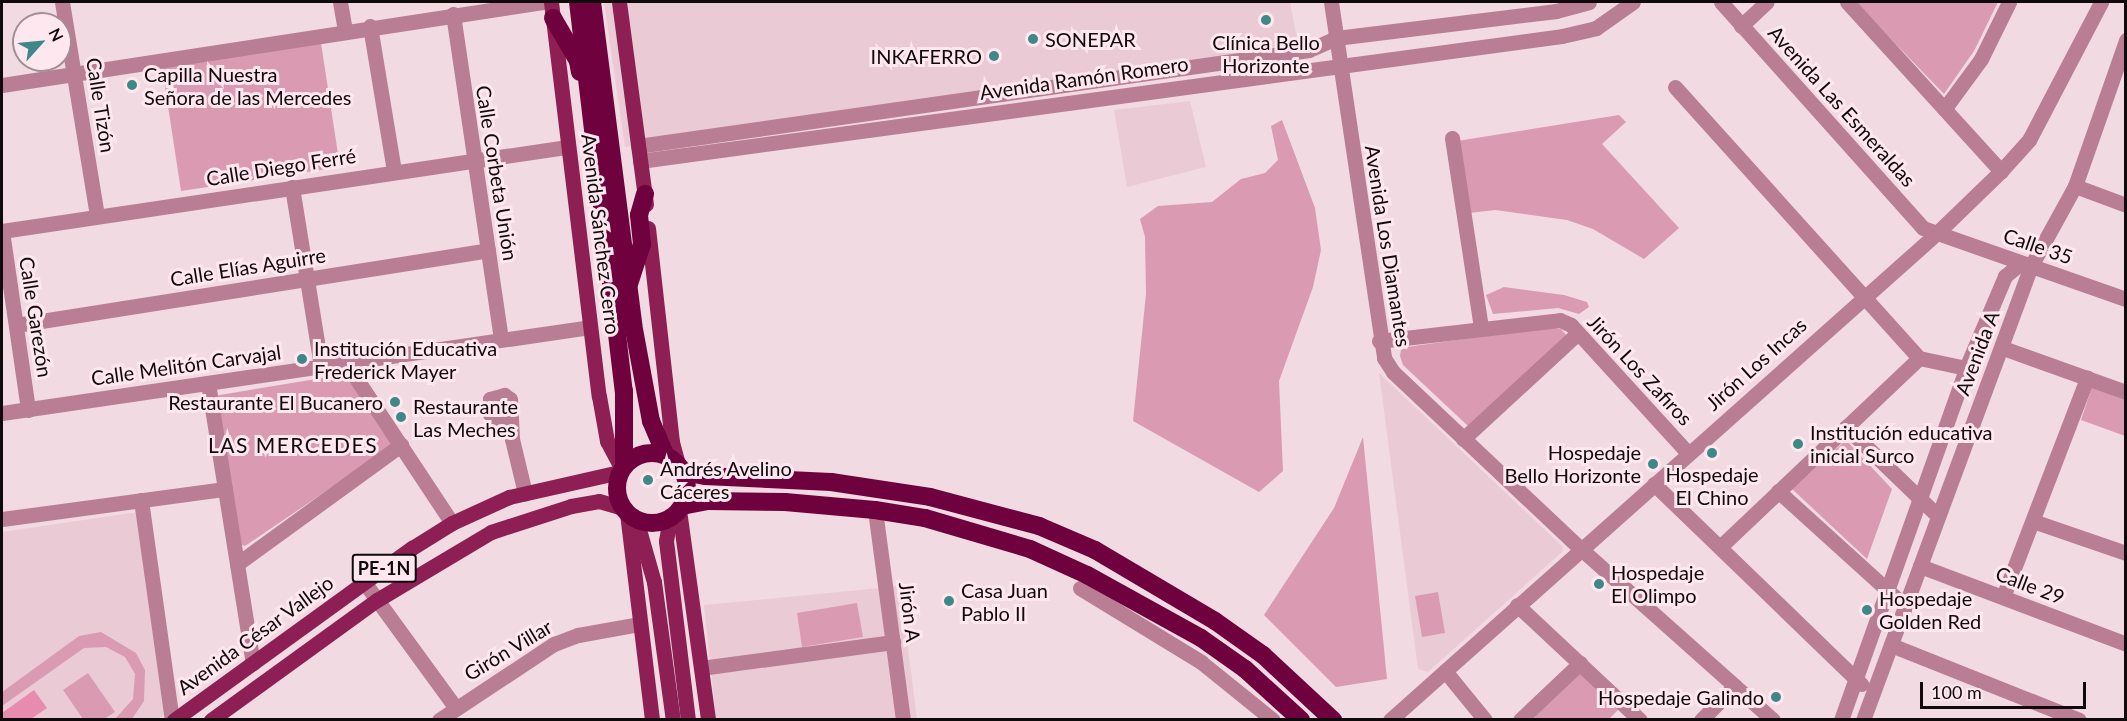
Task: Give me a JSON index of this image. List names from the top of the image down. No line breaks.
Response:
{"streets":{"highway":["Avenida Sánchez Cerro","PE-1N"],"main road":["Avenida César Vallejo"],"street":["Avenida Ramón Romero","Calle Tizón","Avenida Las Esmeraldas","Calle Diego Ferré","Calle Corbeta Unión","Avenida Los Diamantes","Calle 35","Calle Elías Aguirre","Calle Garezón","Avenida A","Jirón Los Incas","Calle Melitón Carvajal","Jirón Los Zafiros","Calle 29","Jirón A","Girón Villar"]},"crossings":[["Avenida Ramón Romero","Avenida Los Diamantes"],["Calle Tizón","Calle Diego Ferré"],["Avenida Las Esmeraldas","Calle 35"],["Avenida Las Esmeraldas","Jirón Los Incas"],["Calle Diego Ferré","Calle Corbeta Unión"],["Calle Diego Ferré","Avenida Sánchez Cerro"],["Calle Diego Ferré","Calle Garezón"],["Calle Corbeta Unión","Calle Elías Aguirre"],["Calle Corbeta Unión","Calle Melitón Carvajal"],["Avenida Sánchez Cerro","Calle Melitón Carvajal"],["Avenida Sánchez Cerro","PE-1N"],["Avenida Sánchez Cerro","Avenida César Vallejo"],["Avenida Los Diamantes","Jirón Los Incas"],["Avenida Los Diamantes","Jirón Los Zafiros"],["Calle 35","Avenida A"],["Calle 35","Jirón Los Incas"],["Calle Elías Aguirre","Calle Garezón"],["Calle Garezón","Calle Melitón Carvajal"],["Avenida A","Calle 29"],["Jirón Los Incas","Jirón Los Zafiros"],["PE-1N","Avenida César Vallejo"]],"districts":["LAS MERCEDES"],"places":["Clínica Bello Horizonte","SONEPAR","INKAFERRO","Capilla Nuestra Señora de las Mercedes","Institución Educativa Frederick Mayer","Restaurante El Bucanero","Restaurante Las Meches","Institución educativa inicial Surco","Hospedaje El Chino","Hospedaje Bello Horizonte","Andrés Avelino Cáceres","Hospedaje El Olimpo","Casa Juan Pablo II","Hospedaje Golden Red","Hospedaje Galindo"],"scale_bar":"100 m","north":"top right"}
